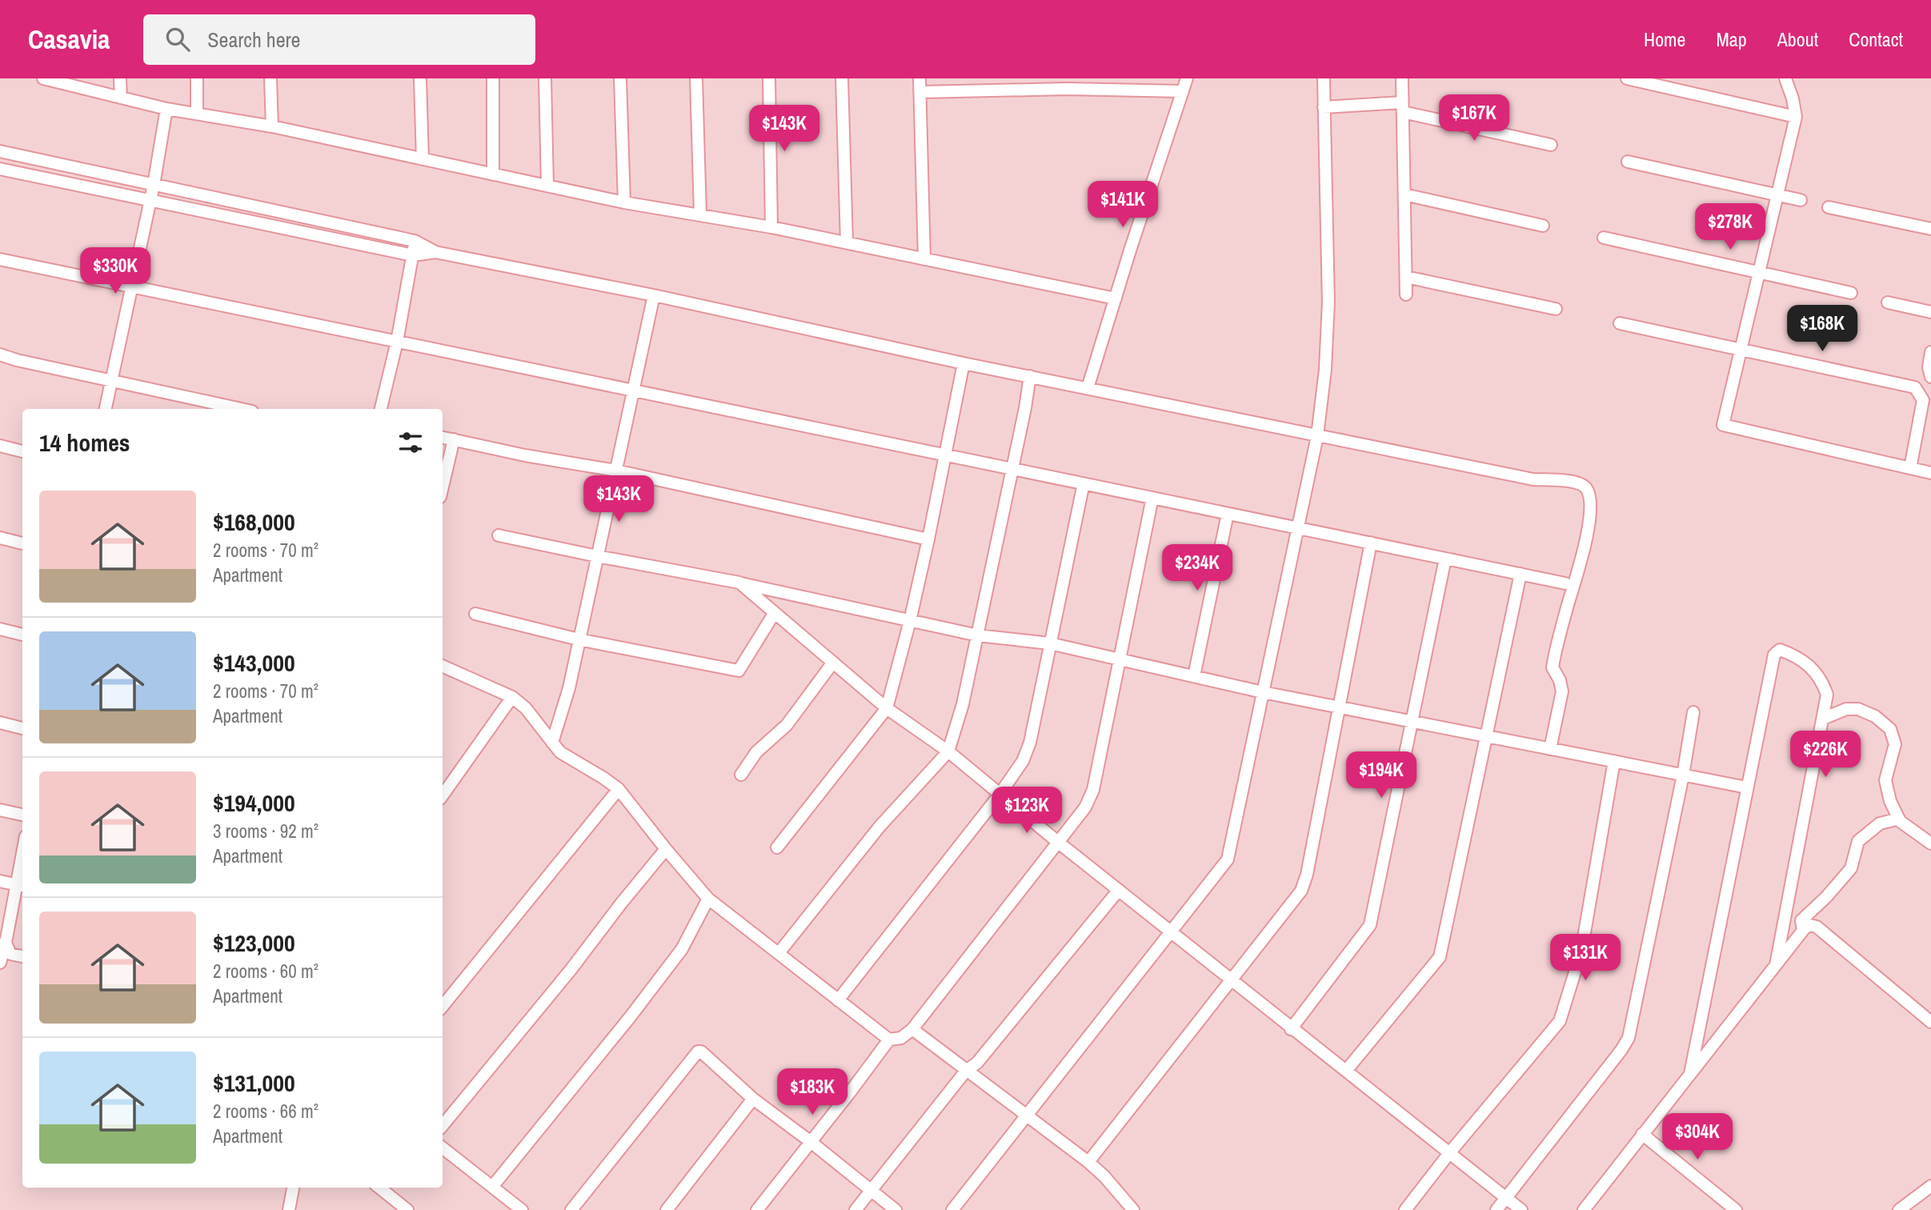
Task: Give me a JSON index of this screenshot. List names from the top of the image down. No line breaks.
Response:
{"page":{"header":"Casavia","search":"Search here","nav":["Home","Map","About","Contact"],"price":["$167K","$143K","$141K","$278K","$330K","$168K","$143K","$234K","$226K","$194K","$123K","$131K","$183K","$304K"],"heading":"14 homes","list":[{"name":"$168,000","note":"2 rooms · 70 m² · Apartment"},{"name":"$143,000","note":"2 rooms · 70 m² · Apartment"},{"name":"$194,000","note":"3 rooms · 92 m² · Apartment"},{"name":"$123,000","note":"2 rooms · 60 m² · Apartment"},{"name":"$131,000","note":"2 rooms · 66 m² · Apartment"}]}}
